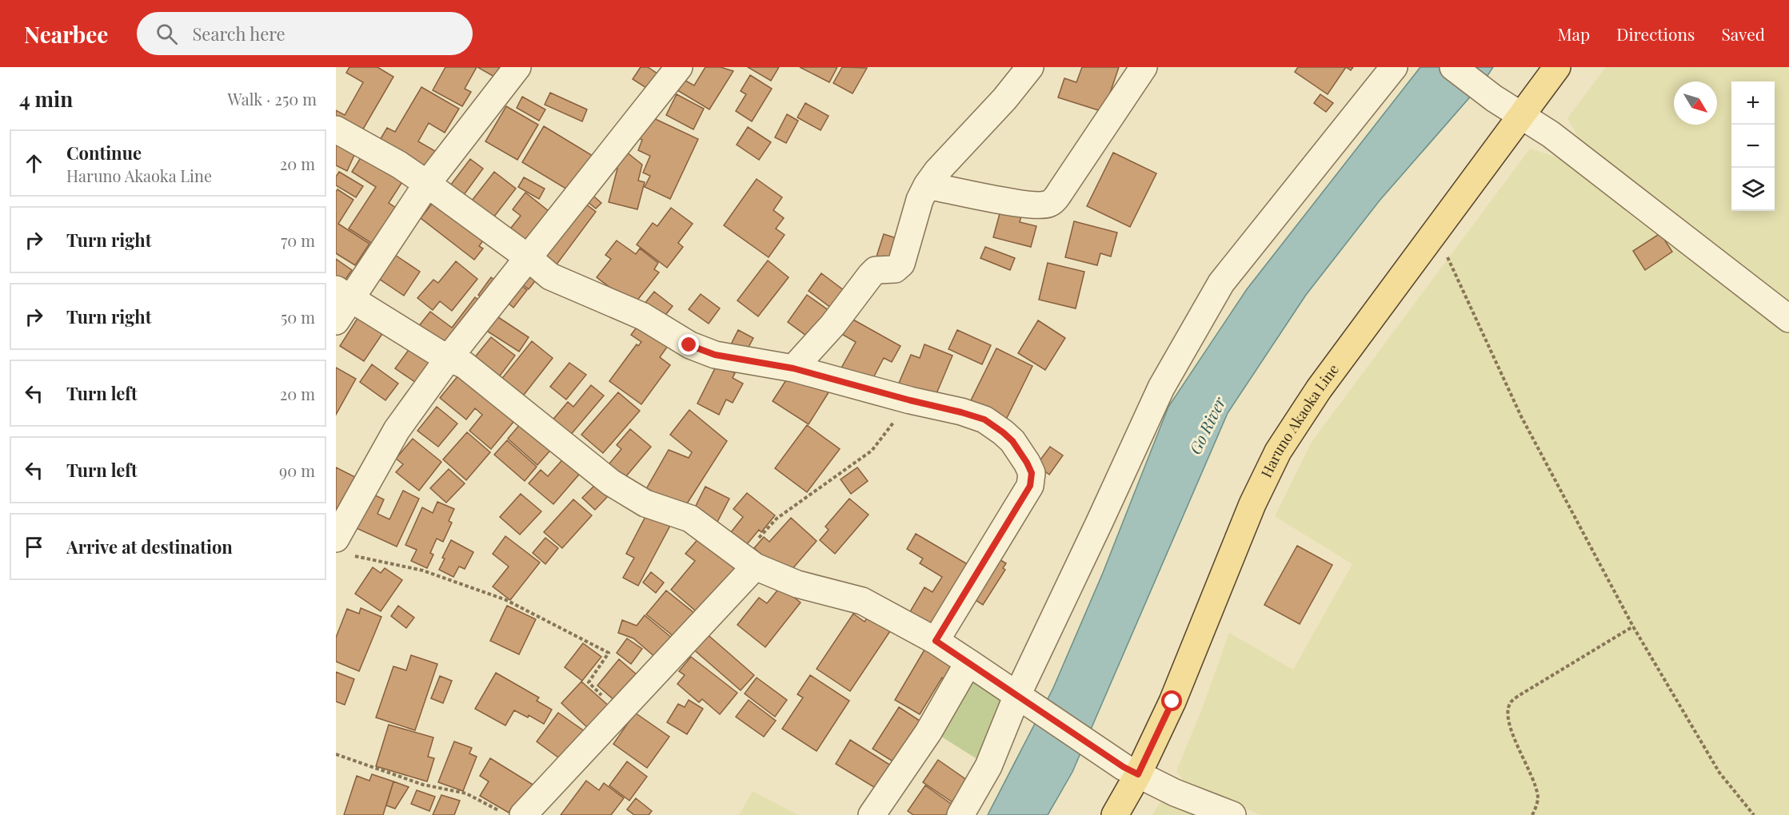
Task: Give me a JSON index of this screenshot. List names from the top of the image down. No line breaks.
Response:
{"streets":{"main road":["Haruno Akaoka Line"]},"water":["Go River"],"north":"bottom right","page":{"header":"Nearbee","search":"Search here","nav":["Map","Directions","Saved"],"heading":["4 min","Walk · 250 m"],"map_buttons":["+","−"],"list":[["Continue","Haruno Akaoka Line","20 m"],["Turn right","70 m"],["Turn right","50 m"],["Turn left","20 m"],["Turn left","90 m"],"Arrive at destination"]}}
